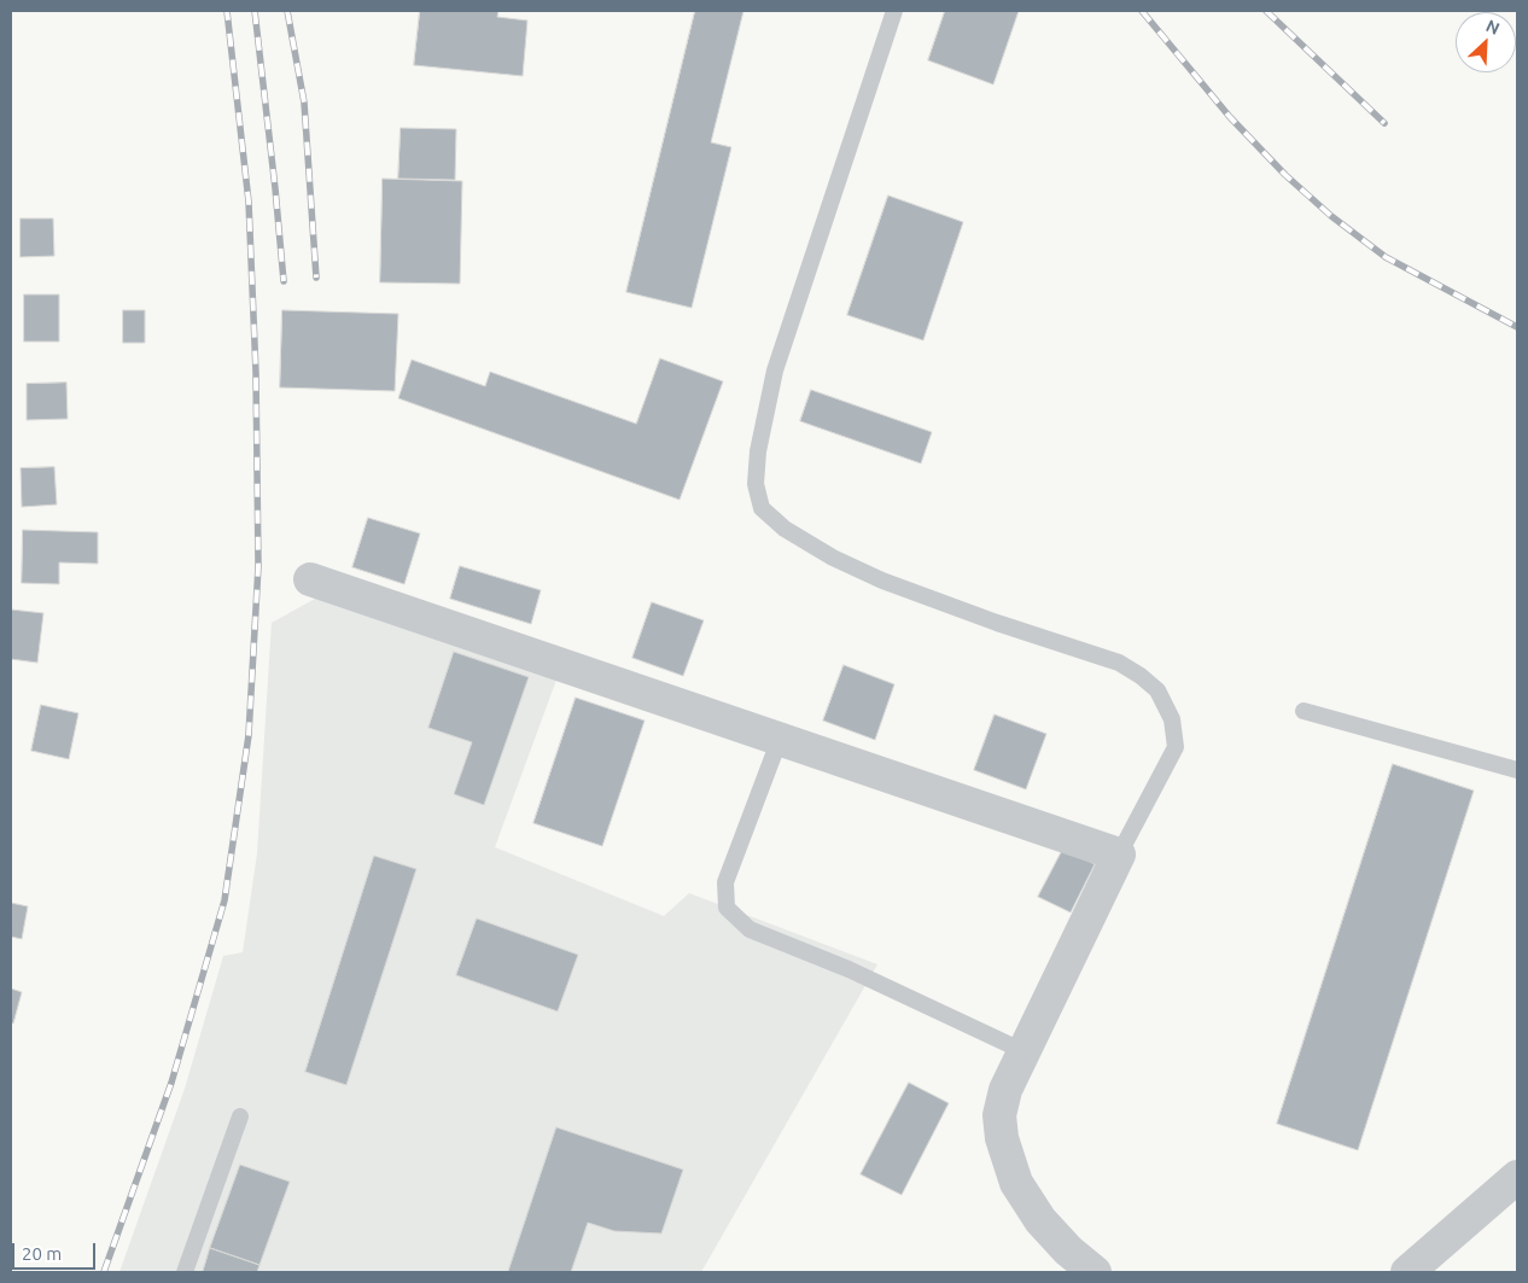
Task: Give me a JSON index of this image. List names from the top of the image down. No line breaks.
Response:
{"scale_bar":"20 m","north":"top right"}
